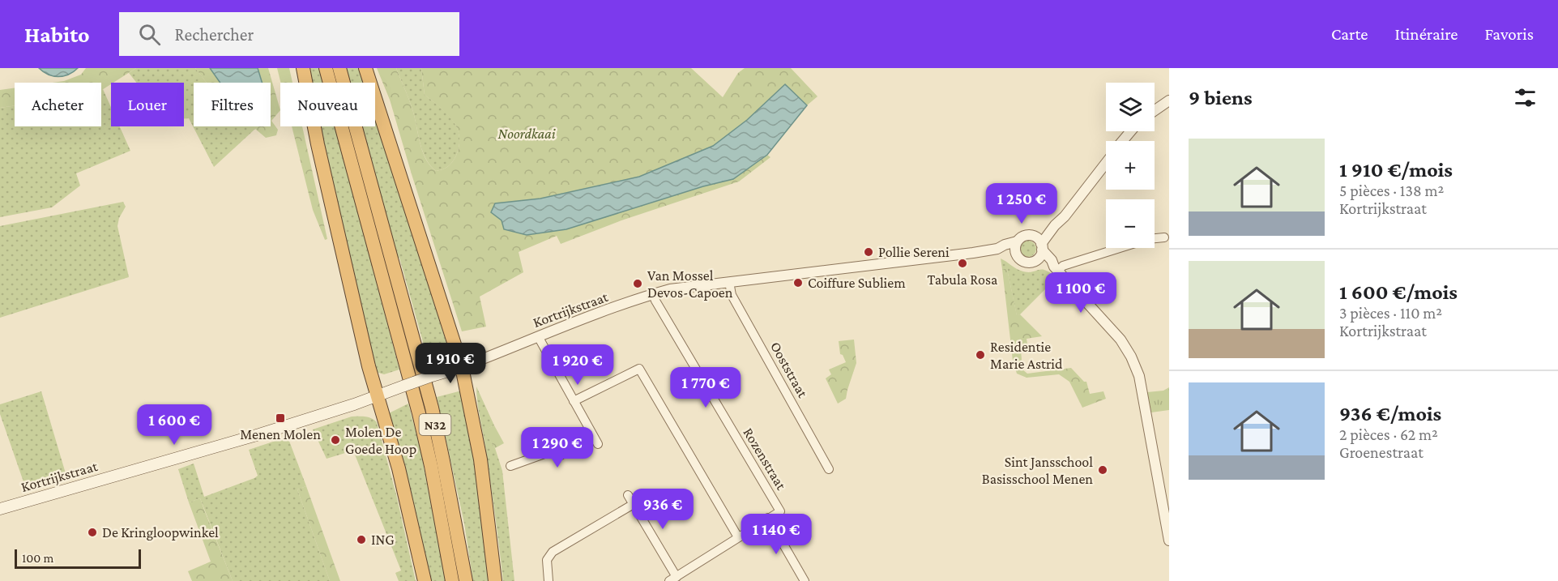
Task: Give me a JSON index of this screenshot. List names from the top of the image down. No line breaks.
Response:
{"streets":{"highway":["N32"],"main road":["Kortrijkstraat"],"street":["Ooststraat","Rozenstraat"]},"crossings":[["Kortrijkstraat","Ooststraat"],["Kortrijkstraat","Rozenstraat"]],"parks":["Noordkaai"],"places":{"other":["Pollie Sereni","Tabula Rosa","Coiffure Subliem","Van Mossel Devos-Capoen","Residentie Marie Astrid","Molen De Goede Hoop","Sint Jansschool Basisschool Menen","De Kringloopwinkel","ING"],"transit":["Menen Molen"]},"scale_bar":"100 m","page":{"header":"Habito","search":"Rechercher","nav":["Carte","Itinéraire","Favoris"],"heading":"9 biens","map_buttons":["+","−"],"chip":["Acheter","Louer","Filtres","Nouveau"],"list":[{"name":"1 910 €/mois","note":"5 pièces · 138 m² · Kortrijkstraat"},{"name":"1 600 €/mois","note":"3 pièces · 110 m² · Kortrijkstraat"},{"name":"936 €/mois","note":"2 pièces · 62 m² · Groenestraat"}],"price":["1 250 €","1 100 €","1 910 €","1 920 €","1 770 €","1 600 €","1 290 €","936 €","1 140 €"],"scale":"100 m"}}
